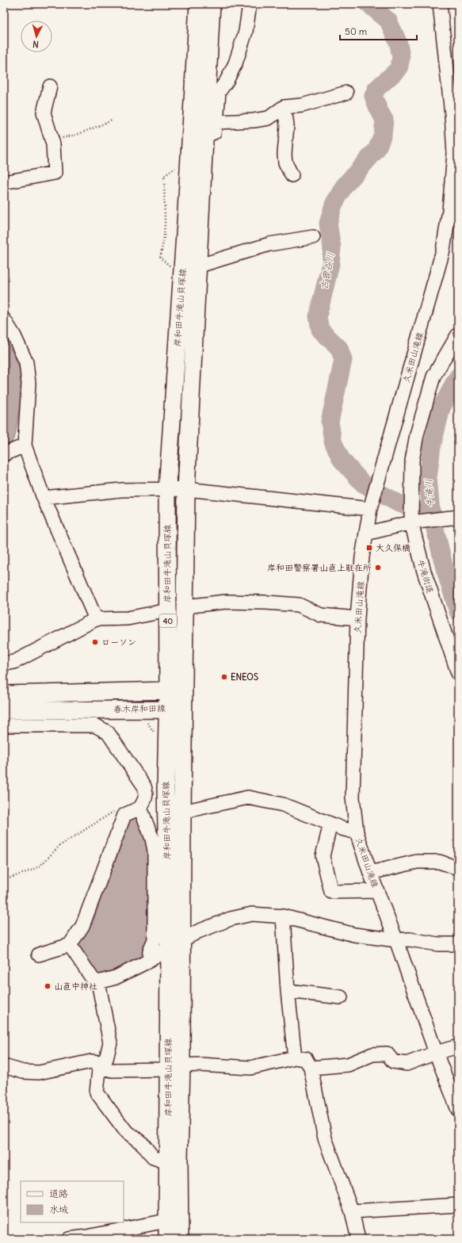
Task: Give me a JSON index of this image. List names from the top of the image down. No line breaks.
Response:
{"streets":{"main road":["岸和田牛滝山貝塚線","40","春木岸和田線"],"street":["久米田山滝線","牛滝街道"]},"crossings":[["岸和田牛滝山貝塚線","春木岸和田線"]],"water":["古曽谷川","牛滝川"],"places":{"transit":["大久保橋"],"other":["岸和田警察署山直上駐在所","ローソン","ENEOS","山直中神社"]},"legend":["道路","水域"],"scale_bar":"50 m","north":"bottom"}
